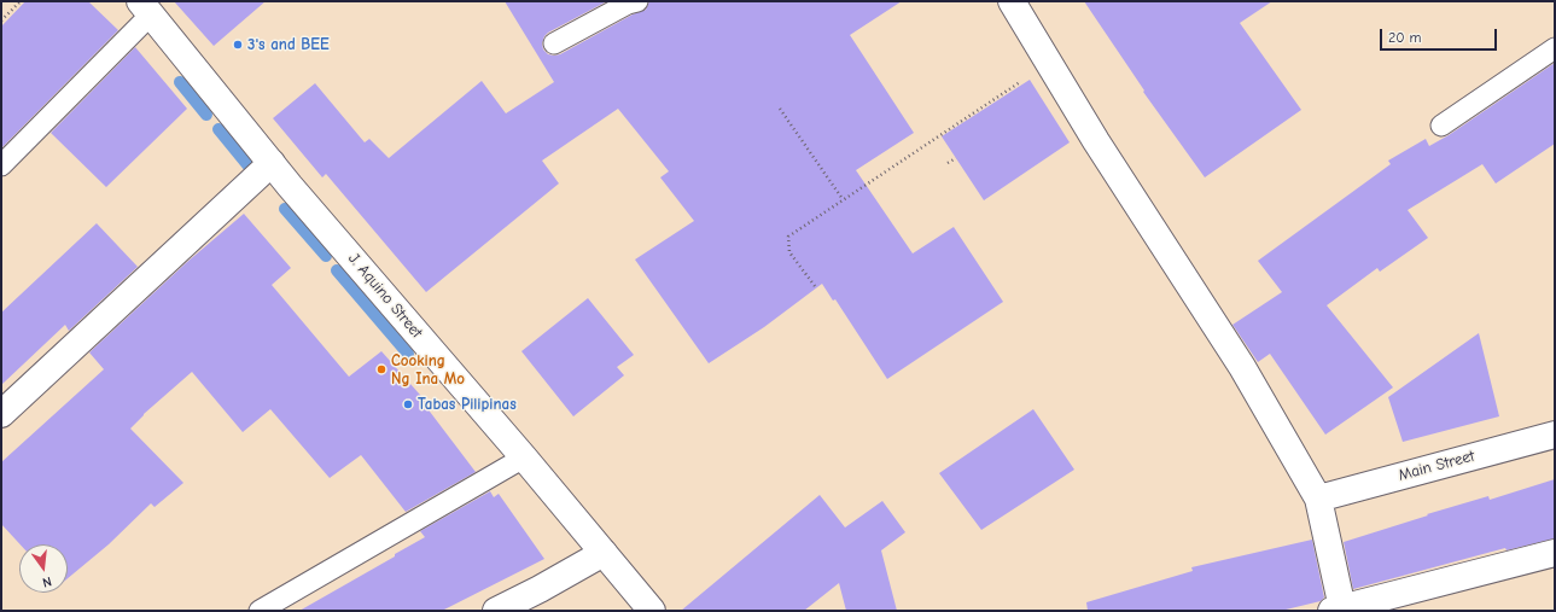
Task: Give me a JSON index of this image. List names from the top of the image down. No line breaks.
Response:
{"streets":{"street":["J. Aquino Street","Main Street"]},"places":["3's and BEE","Cooking Ng Ina Mo","Tabas Pilipinas"],"scale_bar":"20 m","north":"bottom"}
